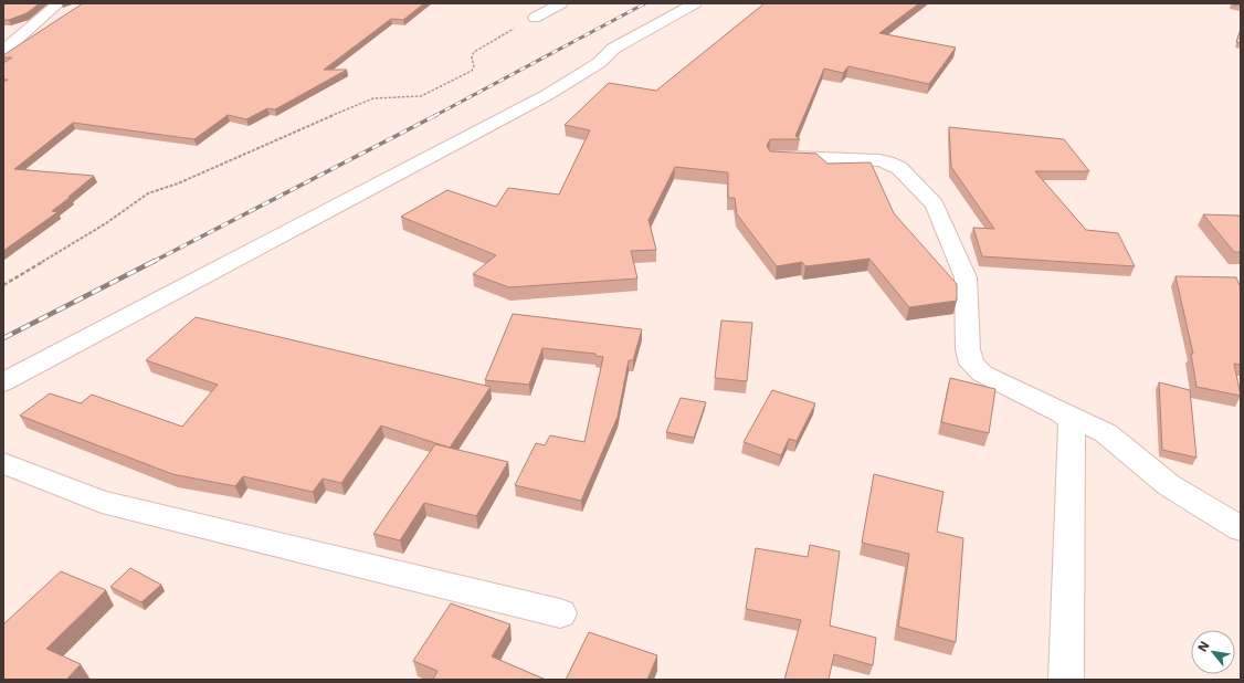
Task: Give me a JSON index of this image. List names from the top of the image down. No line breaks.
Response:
{"north":"top left"}
